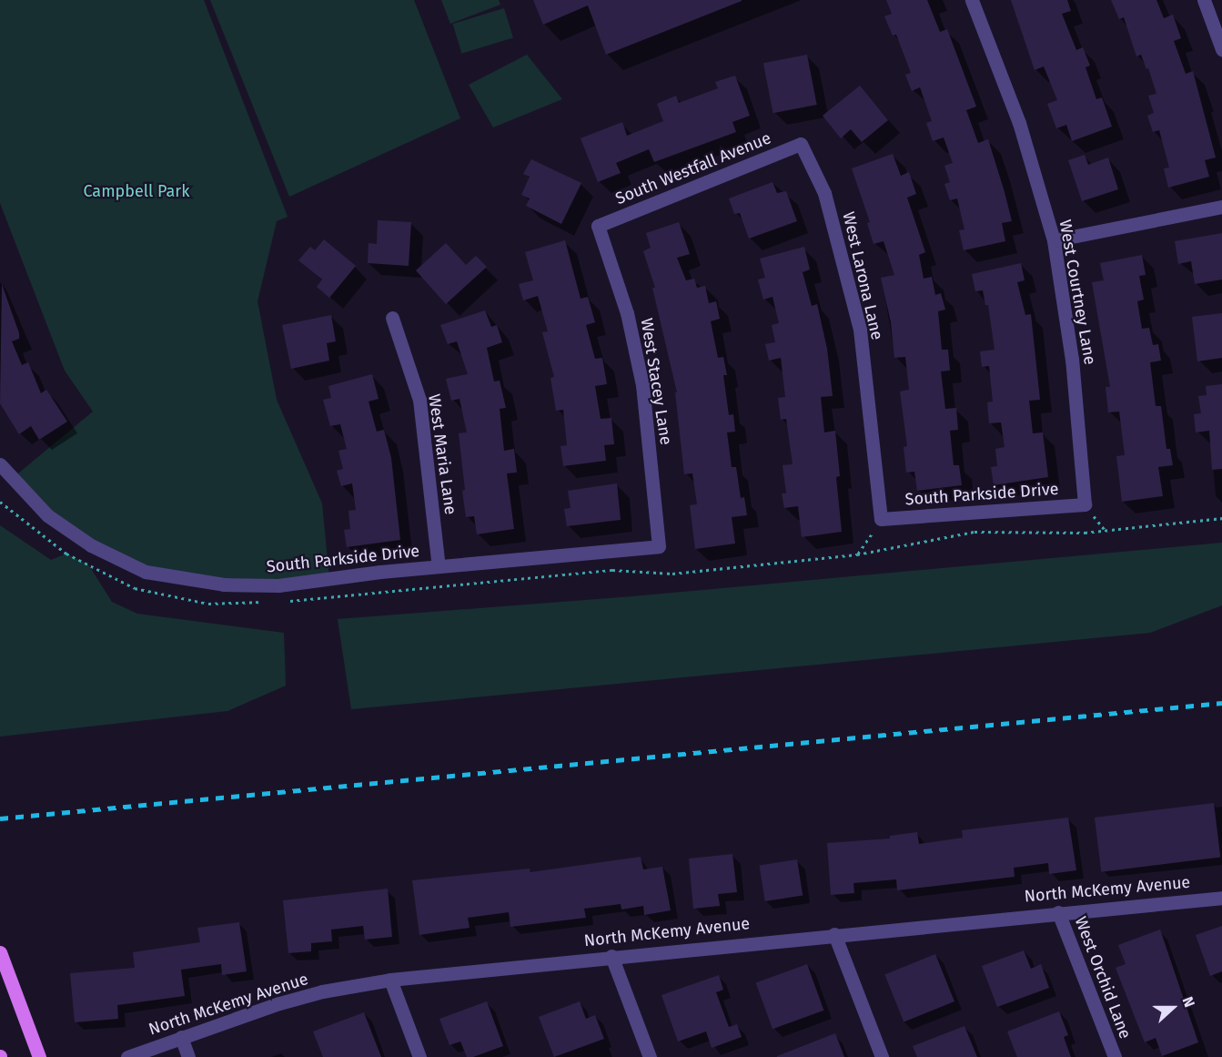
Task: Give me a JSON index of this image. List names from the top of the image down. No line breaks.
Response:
{"streets":{"street":["South Westfall Avenue","West Larona Lane","West Courtney Lane","West Stacey Lane","West Maria Lane","South Parkside Drive","North McKemy Avenue","West Orchid Lane"]},"crossings":[["South Westfall Avenue","West Larona Lane"],["South Westfall Avenue","West Stacey Lane"],["West Larona Lane","South Parkside Drive"],["West Courtney Lane","South Parkside Drive"],["West Stacey Lane","South Parkside Drive"],["West Maria Lane","South Parkside Drive"],["North McKemy Avenue","West Orchid Lane"]],"parks":["Campbell Park"],"north":"right"}
